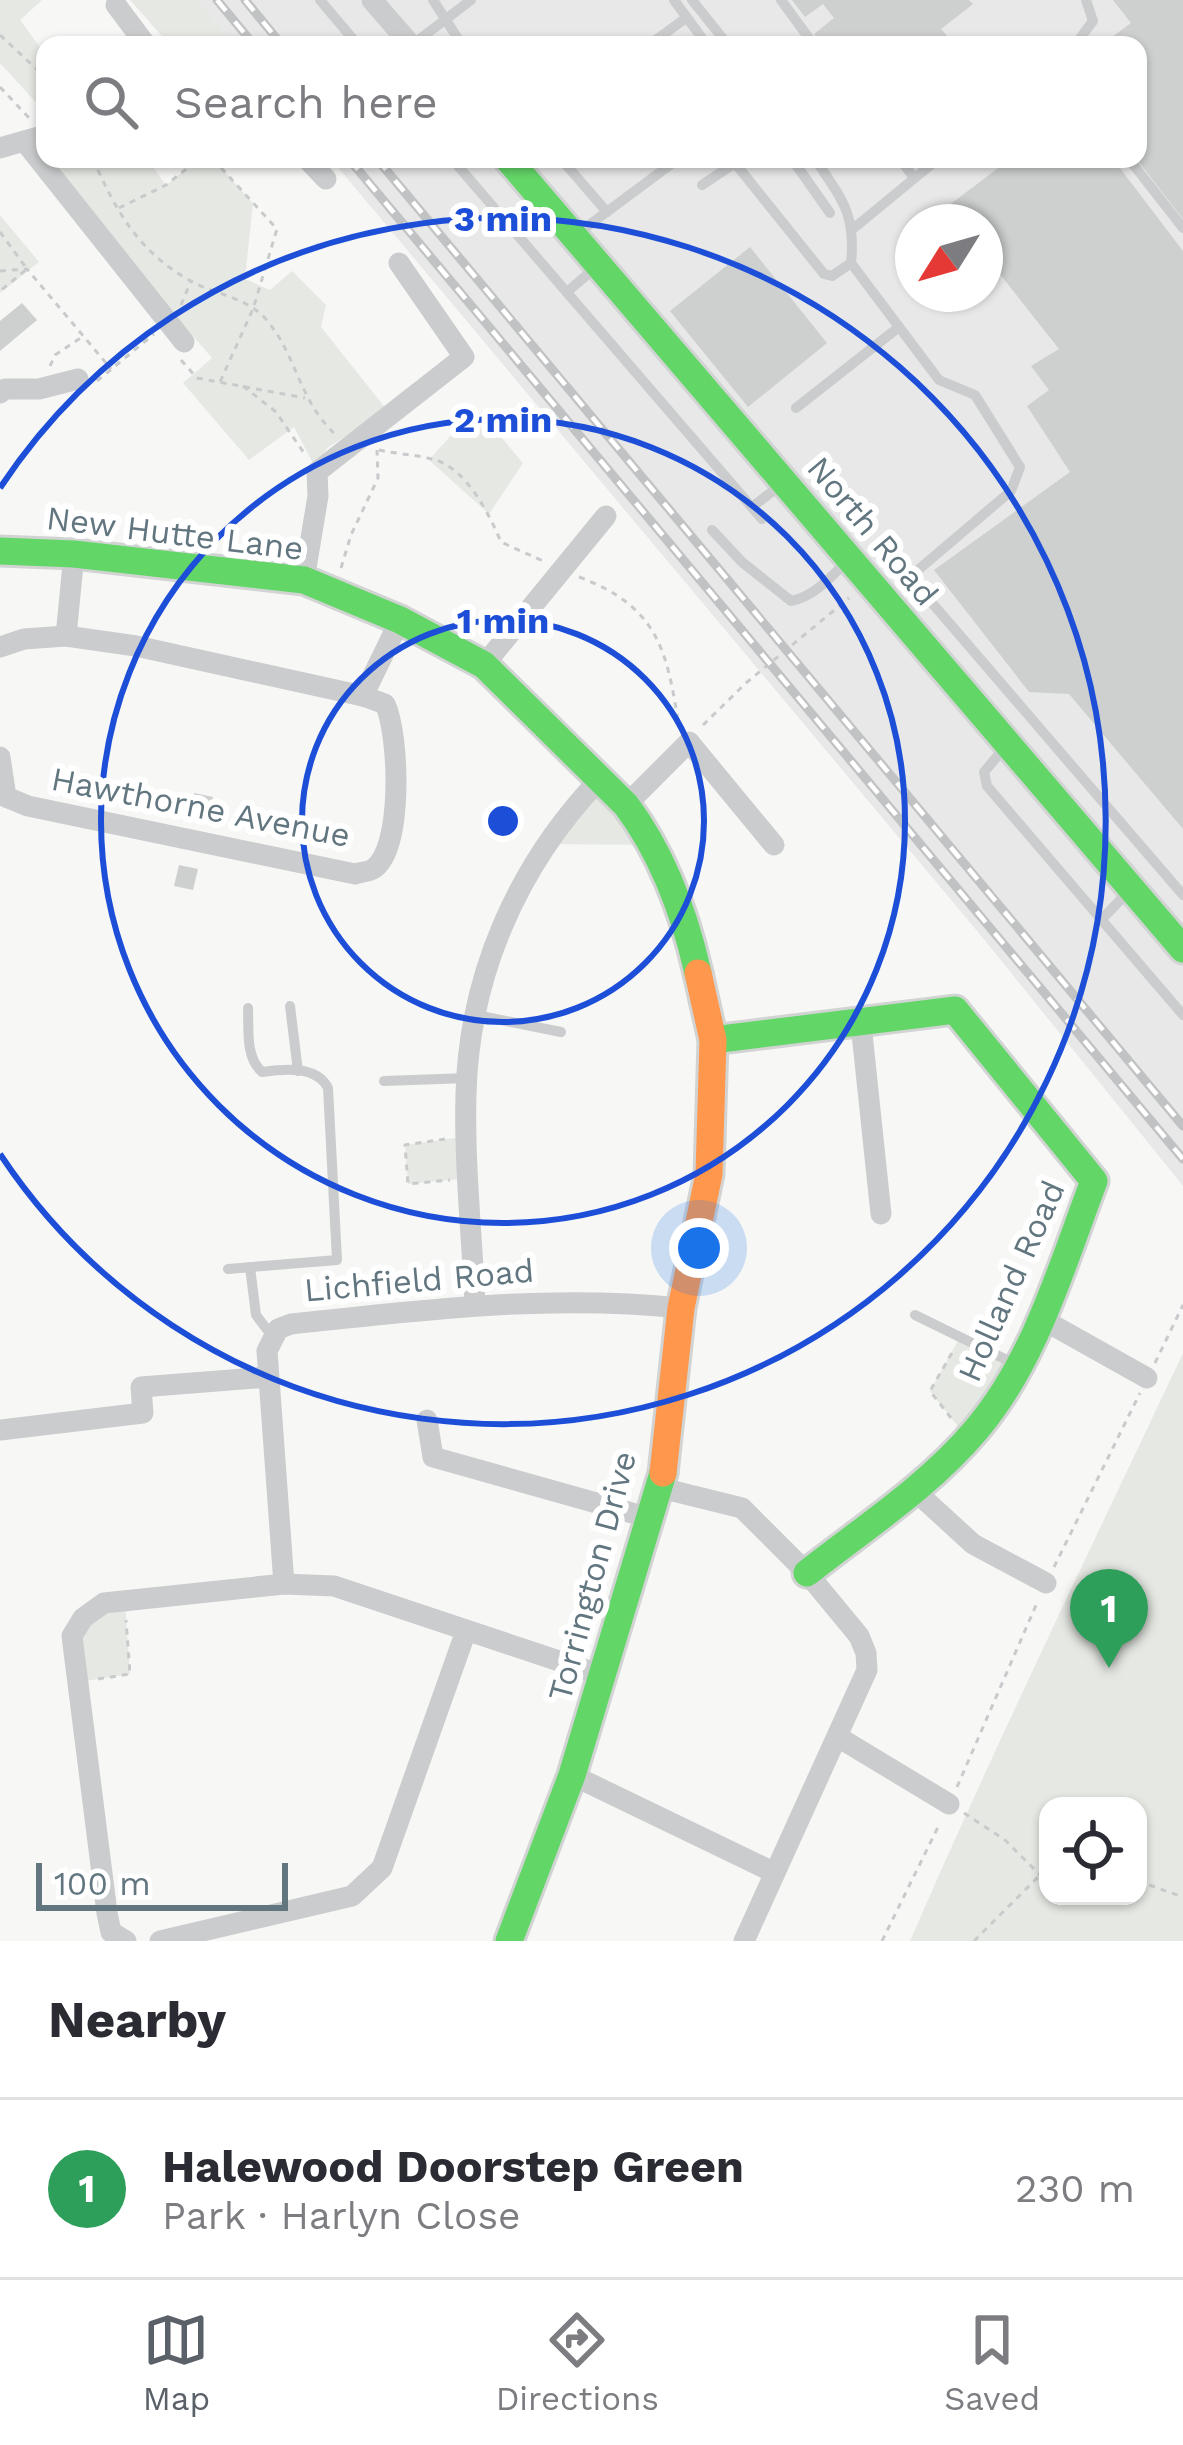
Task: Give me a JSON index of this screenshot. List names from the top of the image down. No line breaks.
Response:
{"streets":{"street":["North Road","New Hutte Lane","Hawthorne Avenue","Lichfield Road","Holland Road","Torrington Drive"]},"crossings":[["New Hutte Lane","Torrington Drive"],["Lichfield Road","Torrington Drive"],["Holland Road","Torrington Drive"]],"scale_bar":"100 m","north":"bottom left","page":{"search":"Search here","pins":"1","scale":"100 m","heading":"Nearby","list":[{"mark":"1","name":"Halewood Doorstep Green","note":"Park · Harlyn Close","value":"230 m"}],"nav":["Map","Directions","Saved"]},"rings":["3 min","2 min","1 min"]}
